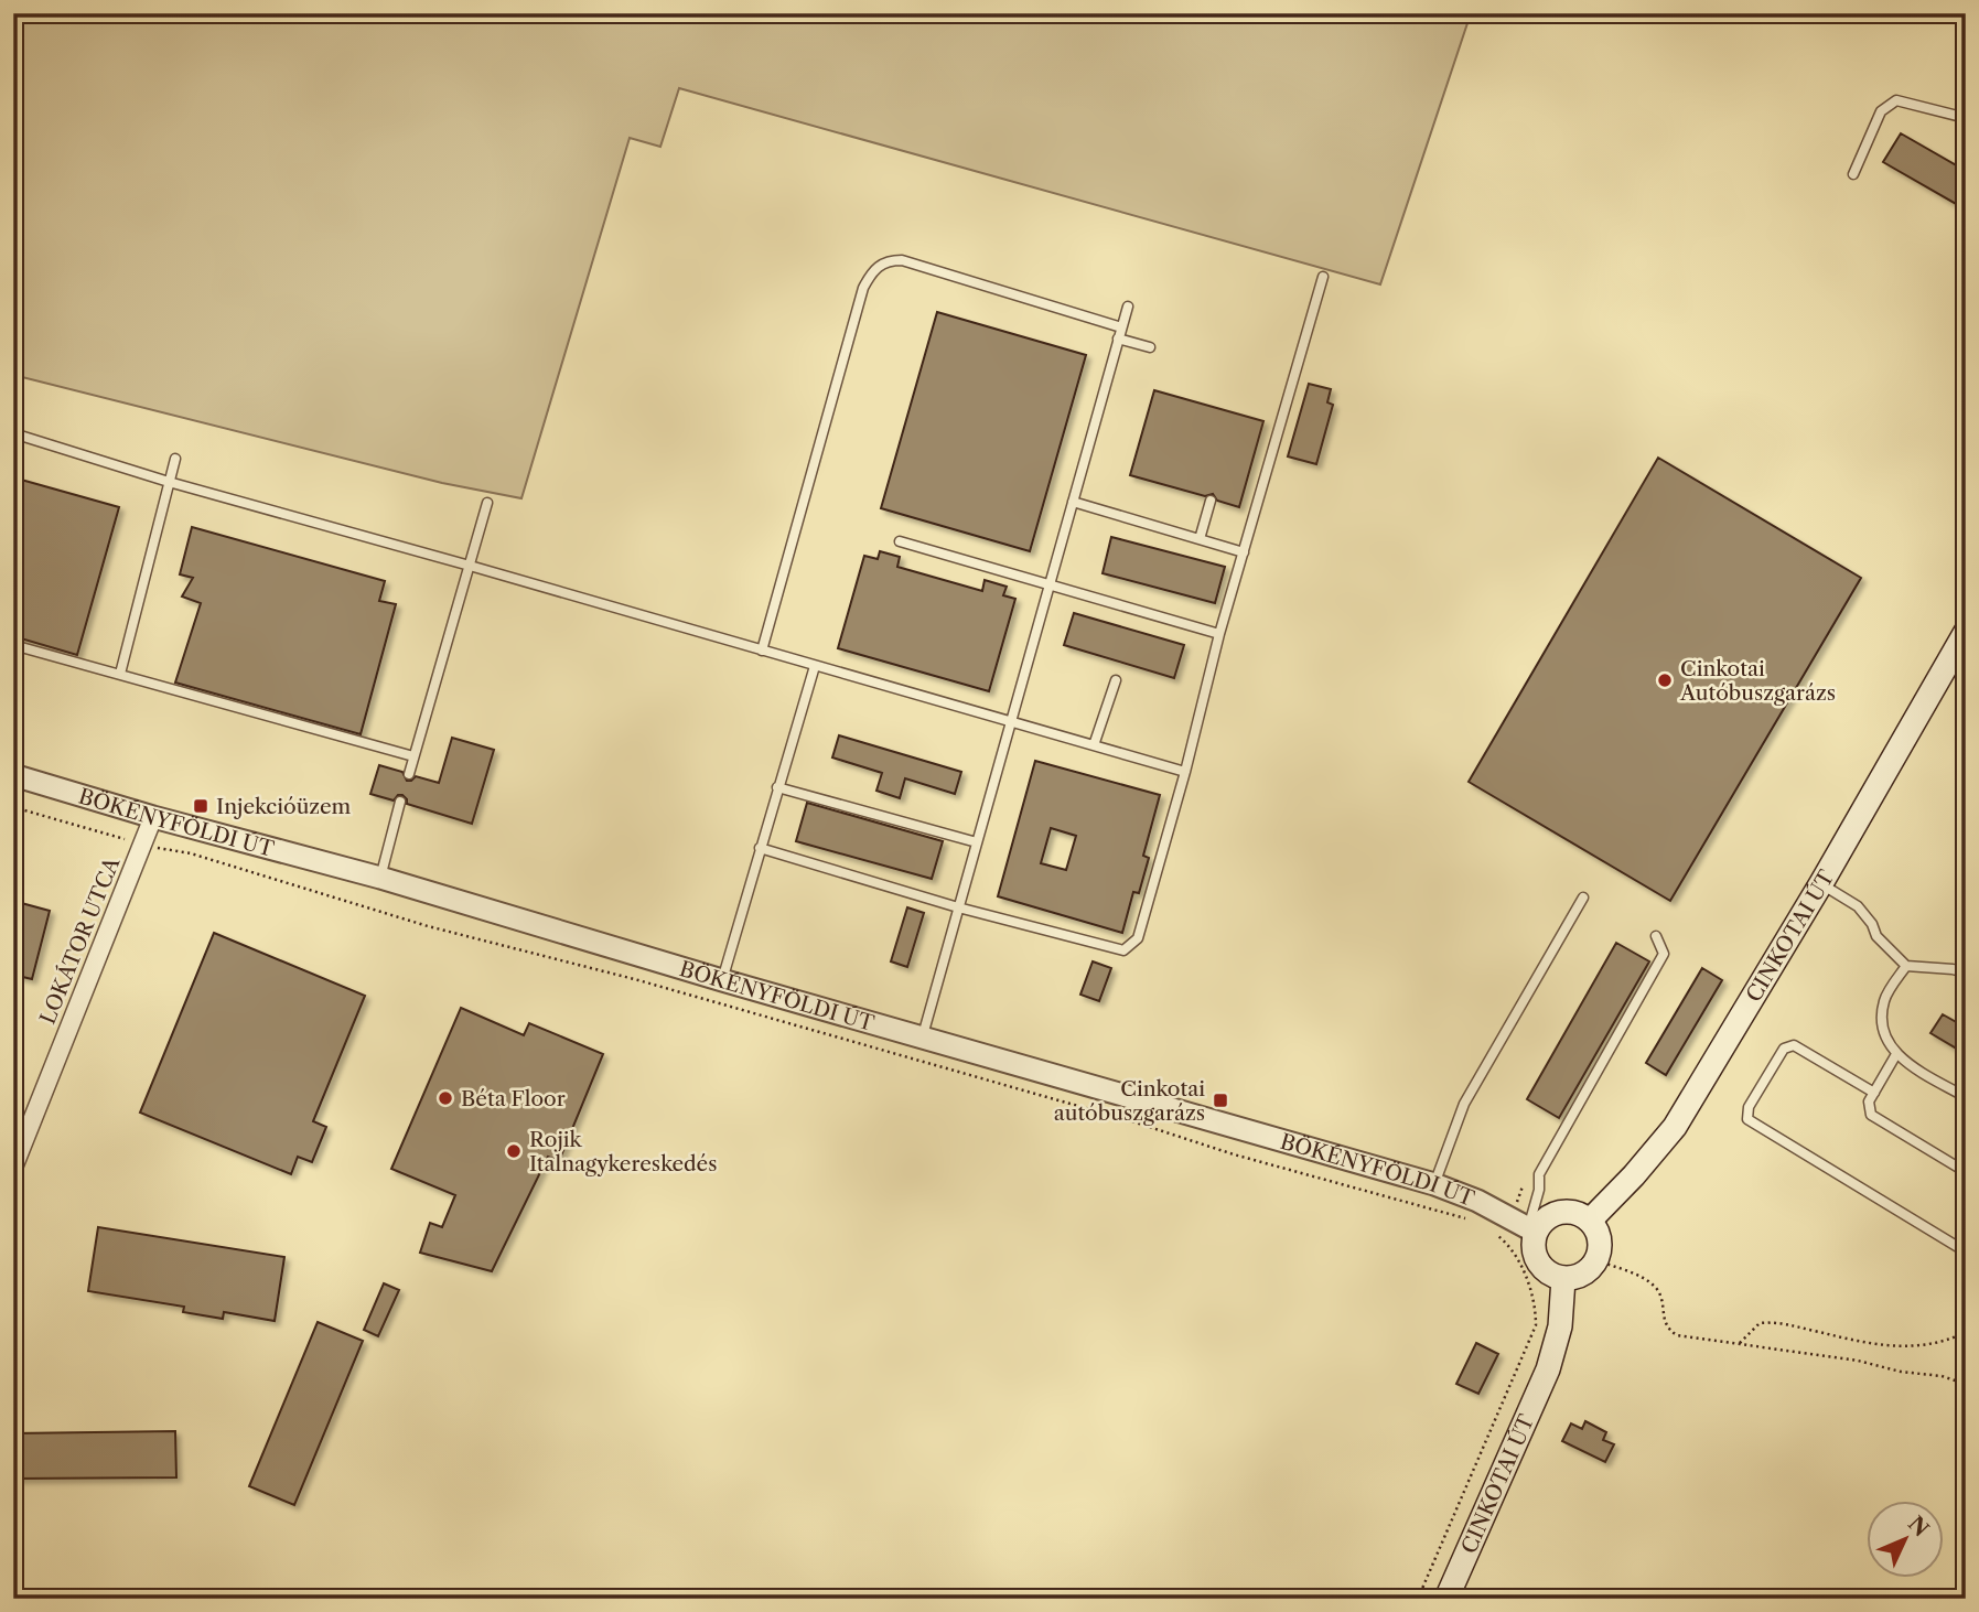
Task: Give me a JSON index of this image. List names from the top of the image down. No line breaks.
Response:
{"streets":{"main road":["CINKOTAI ÚT"],"street":["BÖKÉNYFÖLDI ÚT","LOKÁTOR UTCA"]},"crossings":[["BÖKÉNYFÖLDI ÚT","CINKOTAI ÚT"],["BÖKÉNYFÖLDI ÚT","LOKÁTOR UTCA"]],"places":{"other":["Cinkotai Autóbuszgarázs","Béta Floor","Rojik Italnagykereskedés"],"transit":["Injekcióüzem","Cinkotai autóbuszgarázs"]},"north":"top right"}
